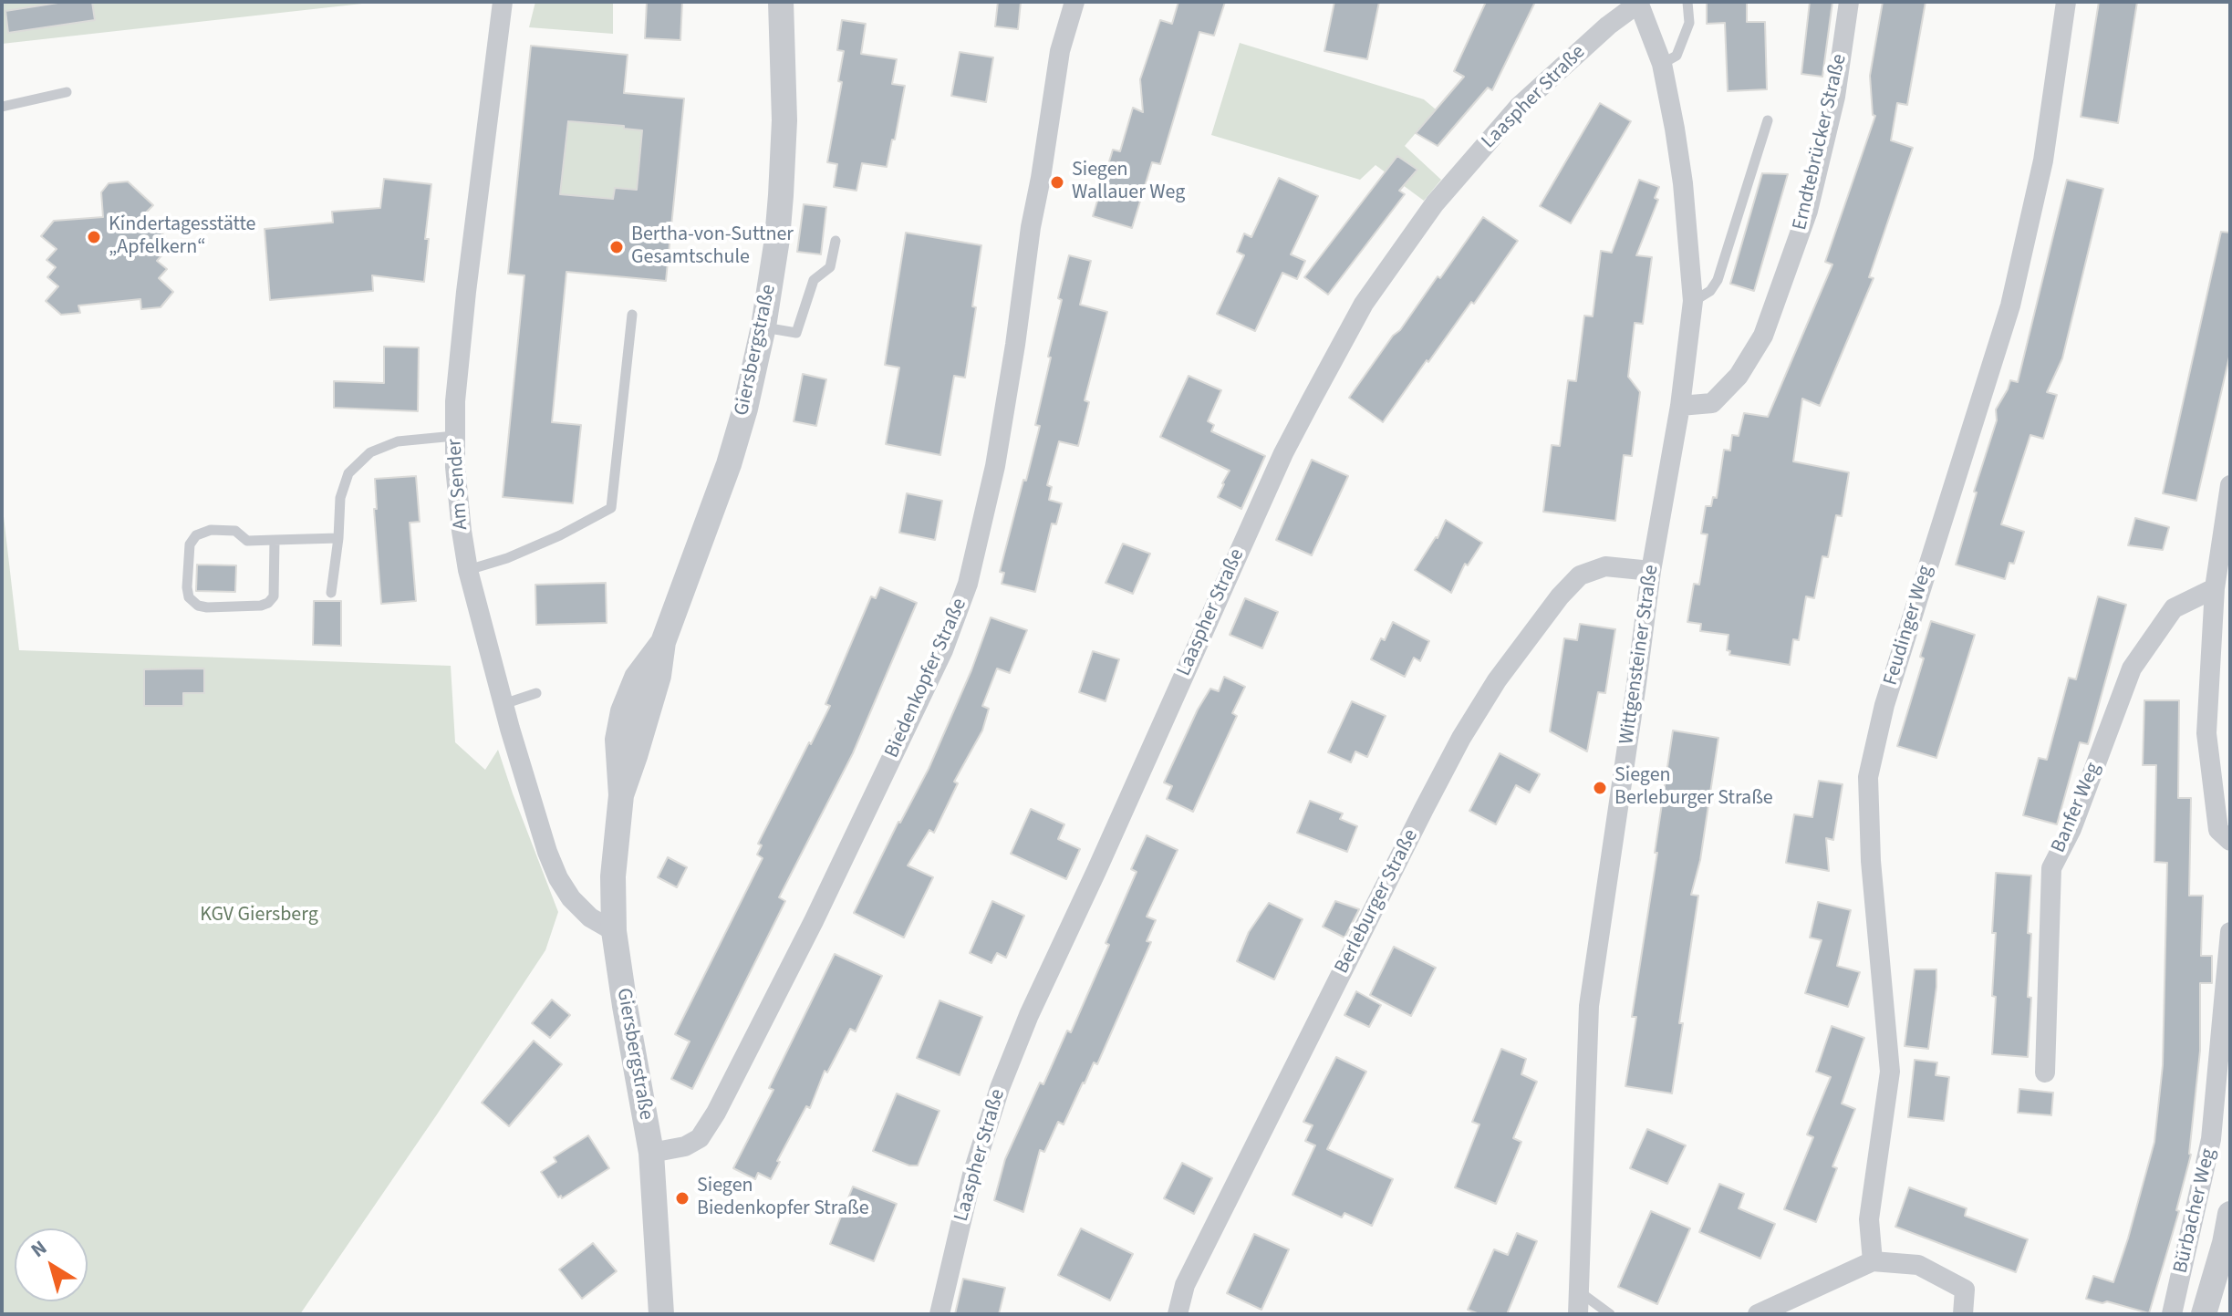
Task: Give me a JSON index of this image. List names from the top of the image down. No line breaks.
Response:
{"streets":{"street":["Laaspher Straße","Erndtebrücker Straße","Giersbergstraße","Am Sender","Feudinger Weg","Wittgensteiner Straße","Biedenkopfer Straße","Banfer Weg","Berleburger Straße","Bürbacher Weg"]},"crossings":[["Laaspher Straße","Wittgensteiner Straße"],["Erndtebrücker Straße","Wittgensteiner Straße"],["Giersbergstraße","Am Sender"],["Giersbergstraße","Biedenkopfer Straße"],["Wittgensteiner Straße","Berleburger Straße"]],"parks":["KGV Giersberg"],"places":["Siegen Wallauer Weg","Kindertagesstätte „Apfelkern“","Bertha-von-Suttner Gesamtschule","Siegen Berleburger Straße","Siegen Biedenkopfer Straße"],"north":"top left"}
